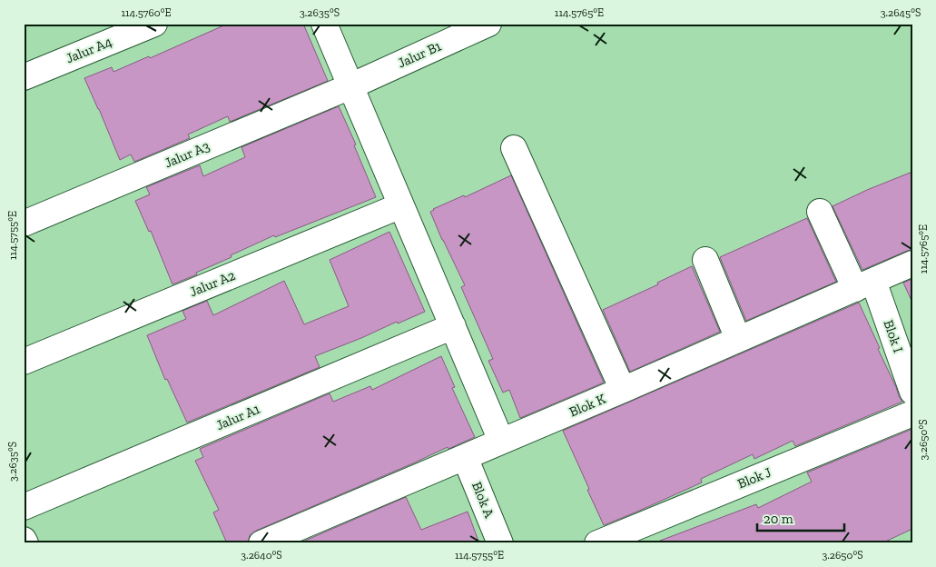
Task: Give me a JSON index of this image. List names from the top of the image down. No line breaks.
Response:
{"streets":{"street":["Jalur A4","Jalur B1","Jalur A3","Jalur A2","Blok I","Blok K","Jalur A1","Blok J","Blok A"]},"crossings":[["Jalur B1","Jalur A3"],["Blok I","Blok K"],["Blok K","Blok A"]],"scale_bar":"20 m","coordinates":["114.5760°E","3.2635°S","114.5765°E","3.2645°S","114.5755°E","3.2650°S","3.2640°S"]}
